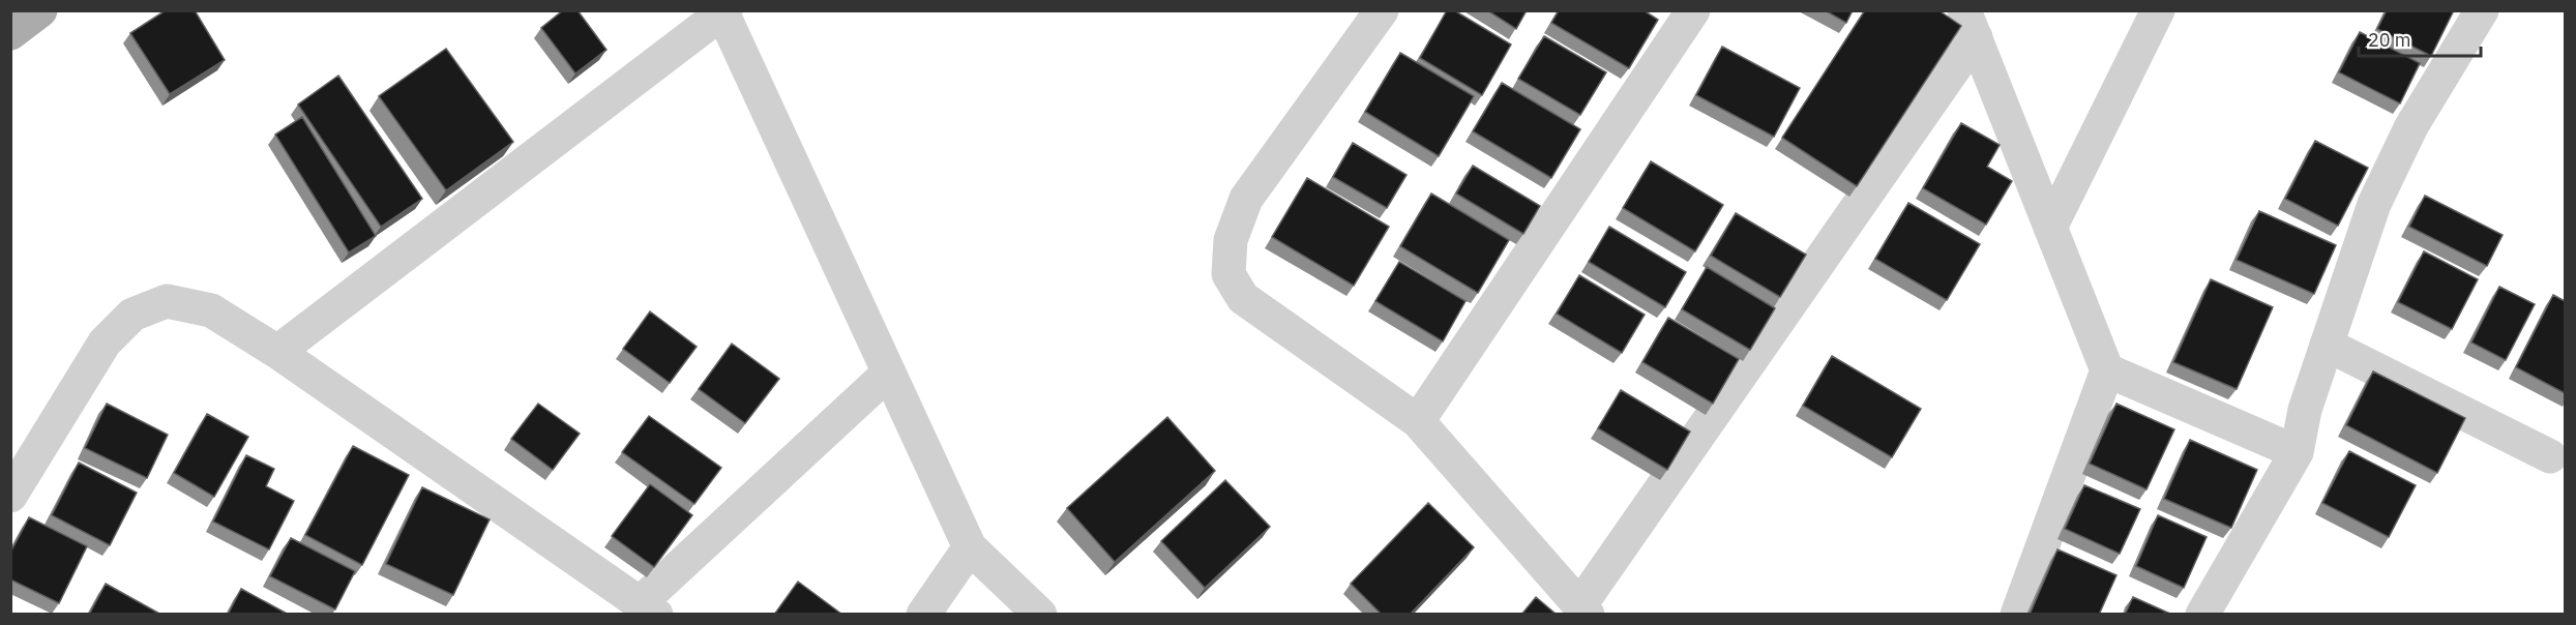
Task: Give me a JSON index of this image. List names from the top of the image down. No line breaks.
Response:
{"scale_bar":"20 m"}
